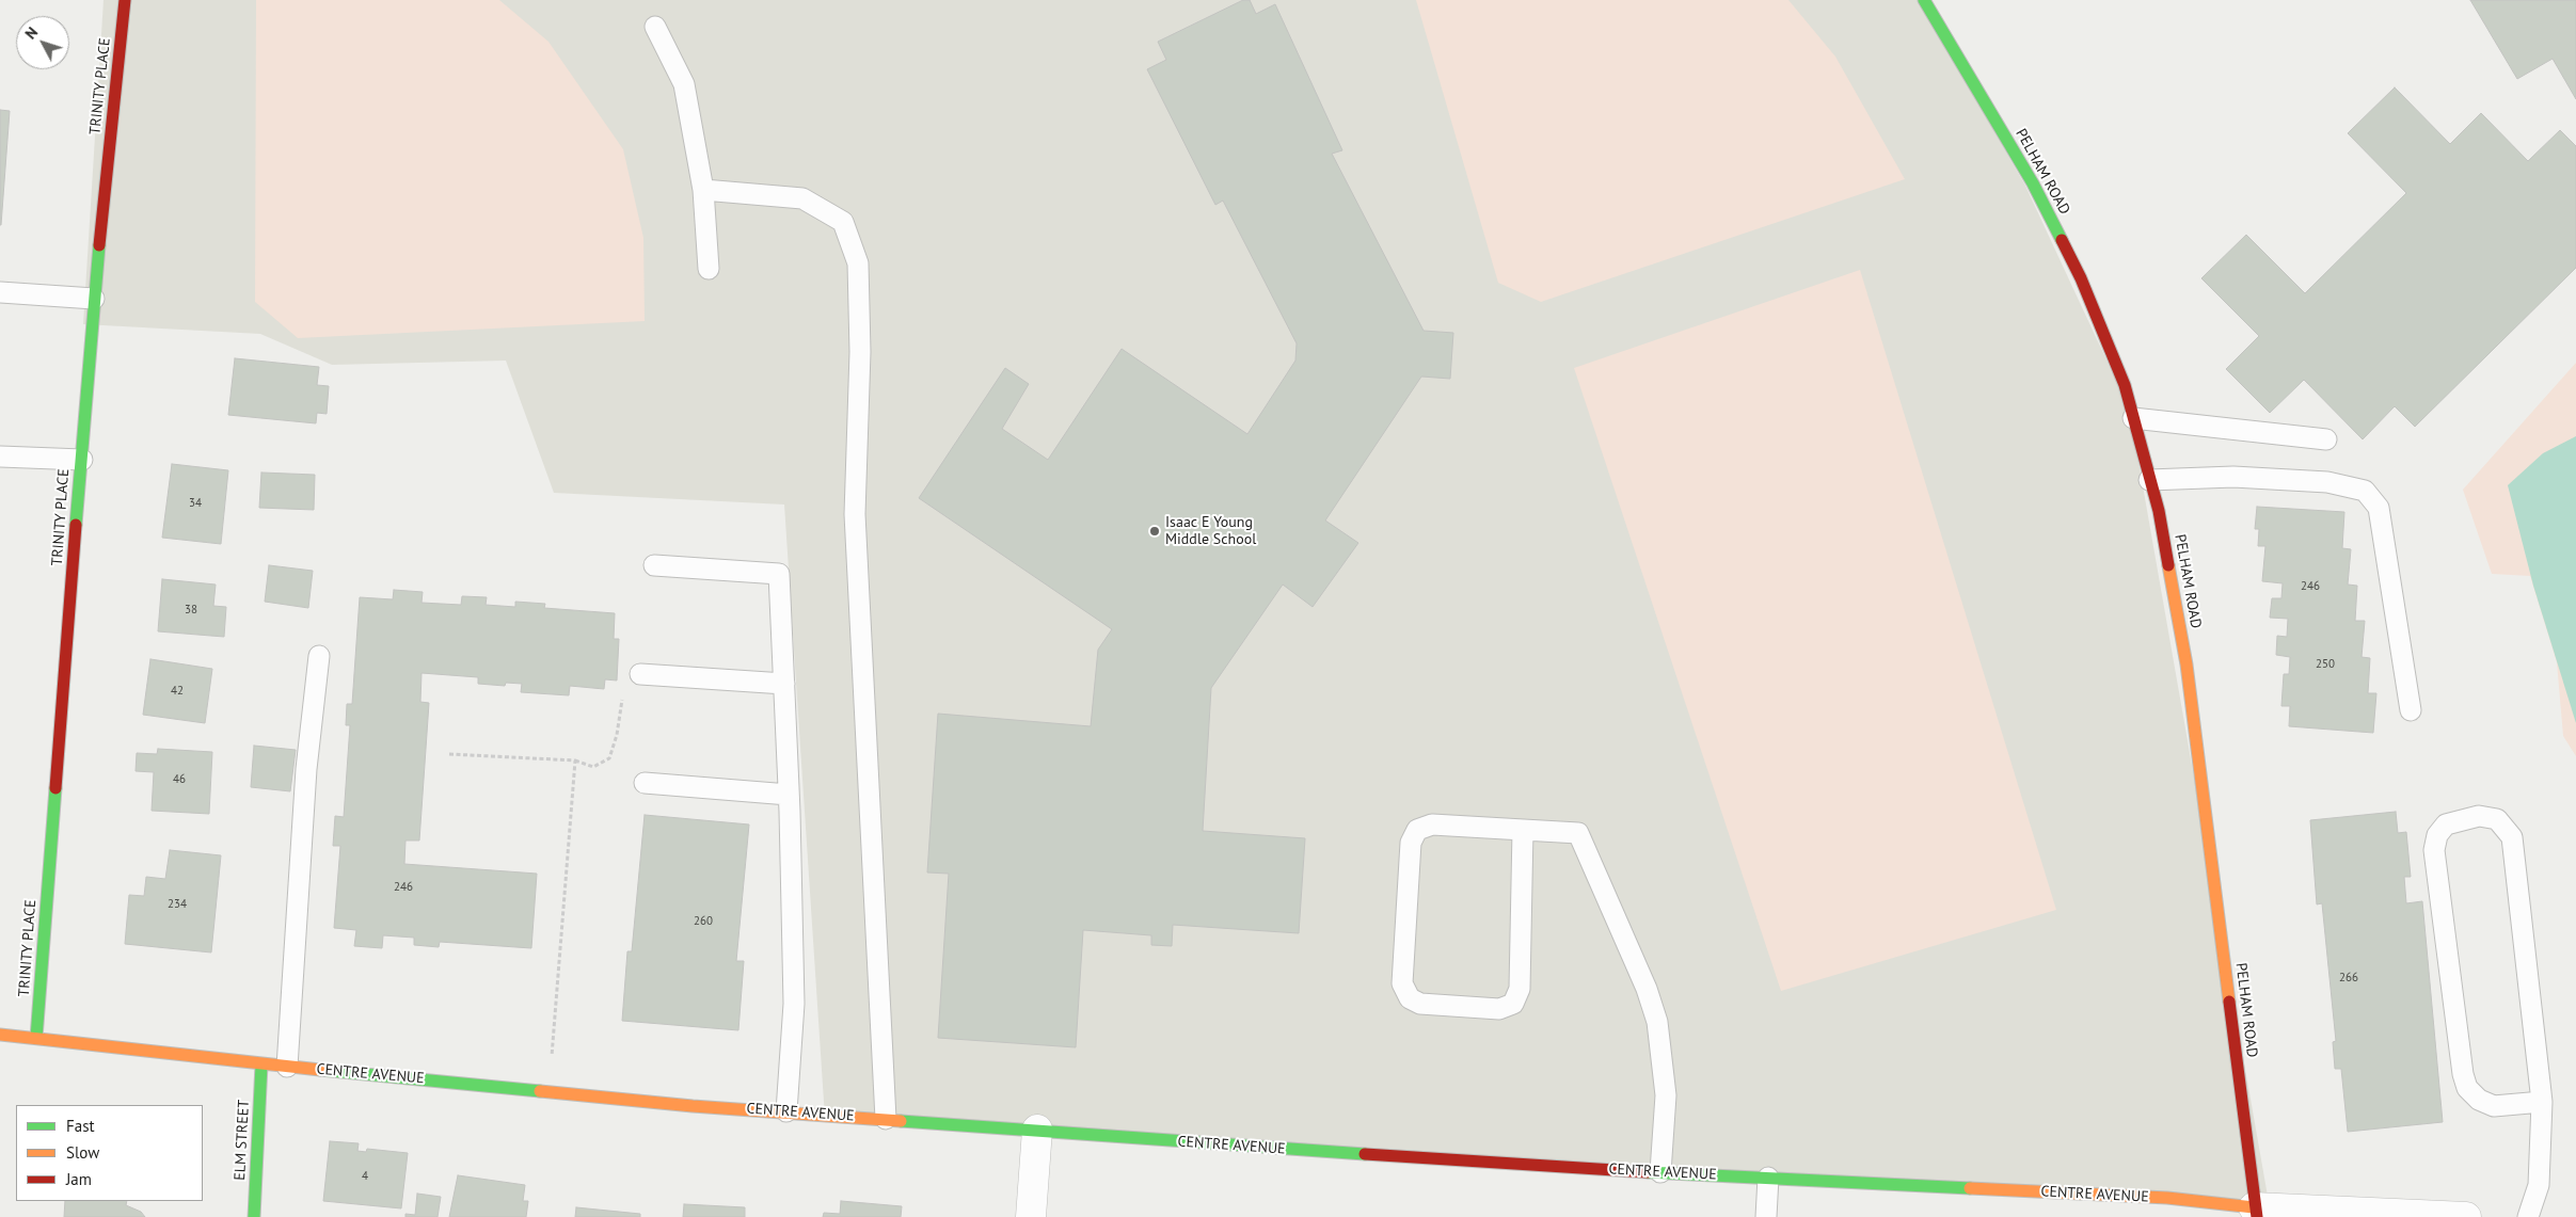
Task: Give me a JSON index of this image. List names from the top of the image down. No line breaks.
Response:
{"streets":{"street":["TRINITY PLACE","PELHAM ROAD","CENTRE AVENUE","ELM STREET"]},"crossings":[["TRINITY PLACE","CENTRE AVENUE"],["PELHAM ROAD","CENTRE AVENUE"],["CENTRE AVENUE","ELM STREET"]],"places":["Isaac E Young Middle School"],"house_numbers":["34","246","38","250","42","46","246","234","260","266","4"],"legend":["Fast","Slow","Jam"],"north":"top left"}
